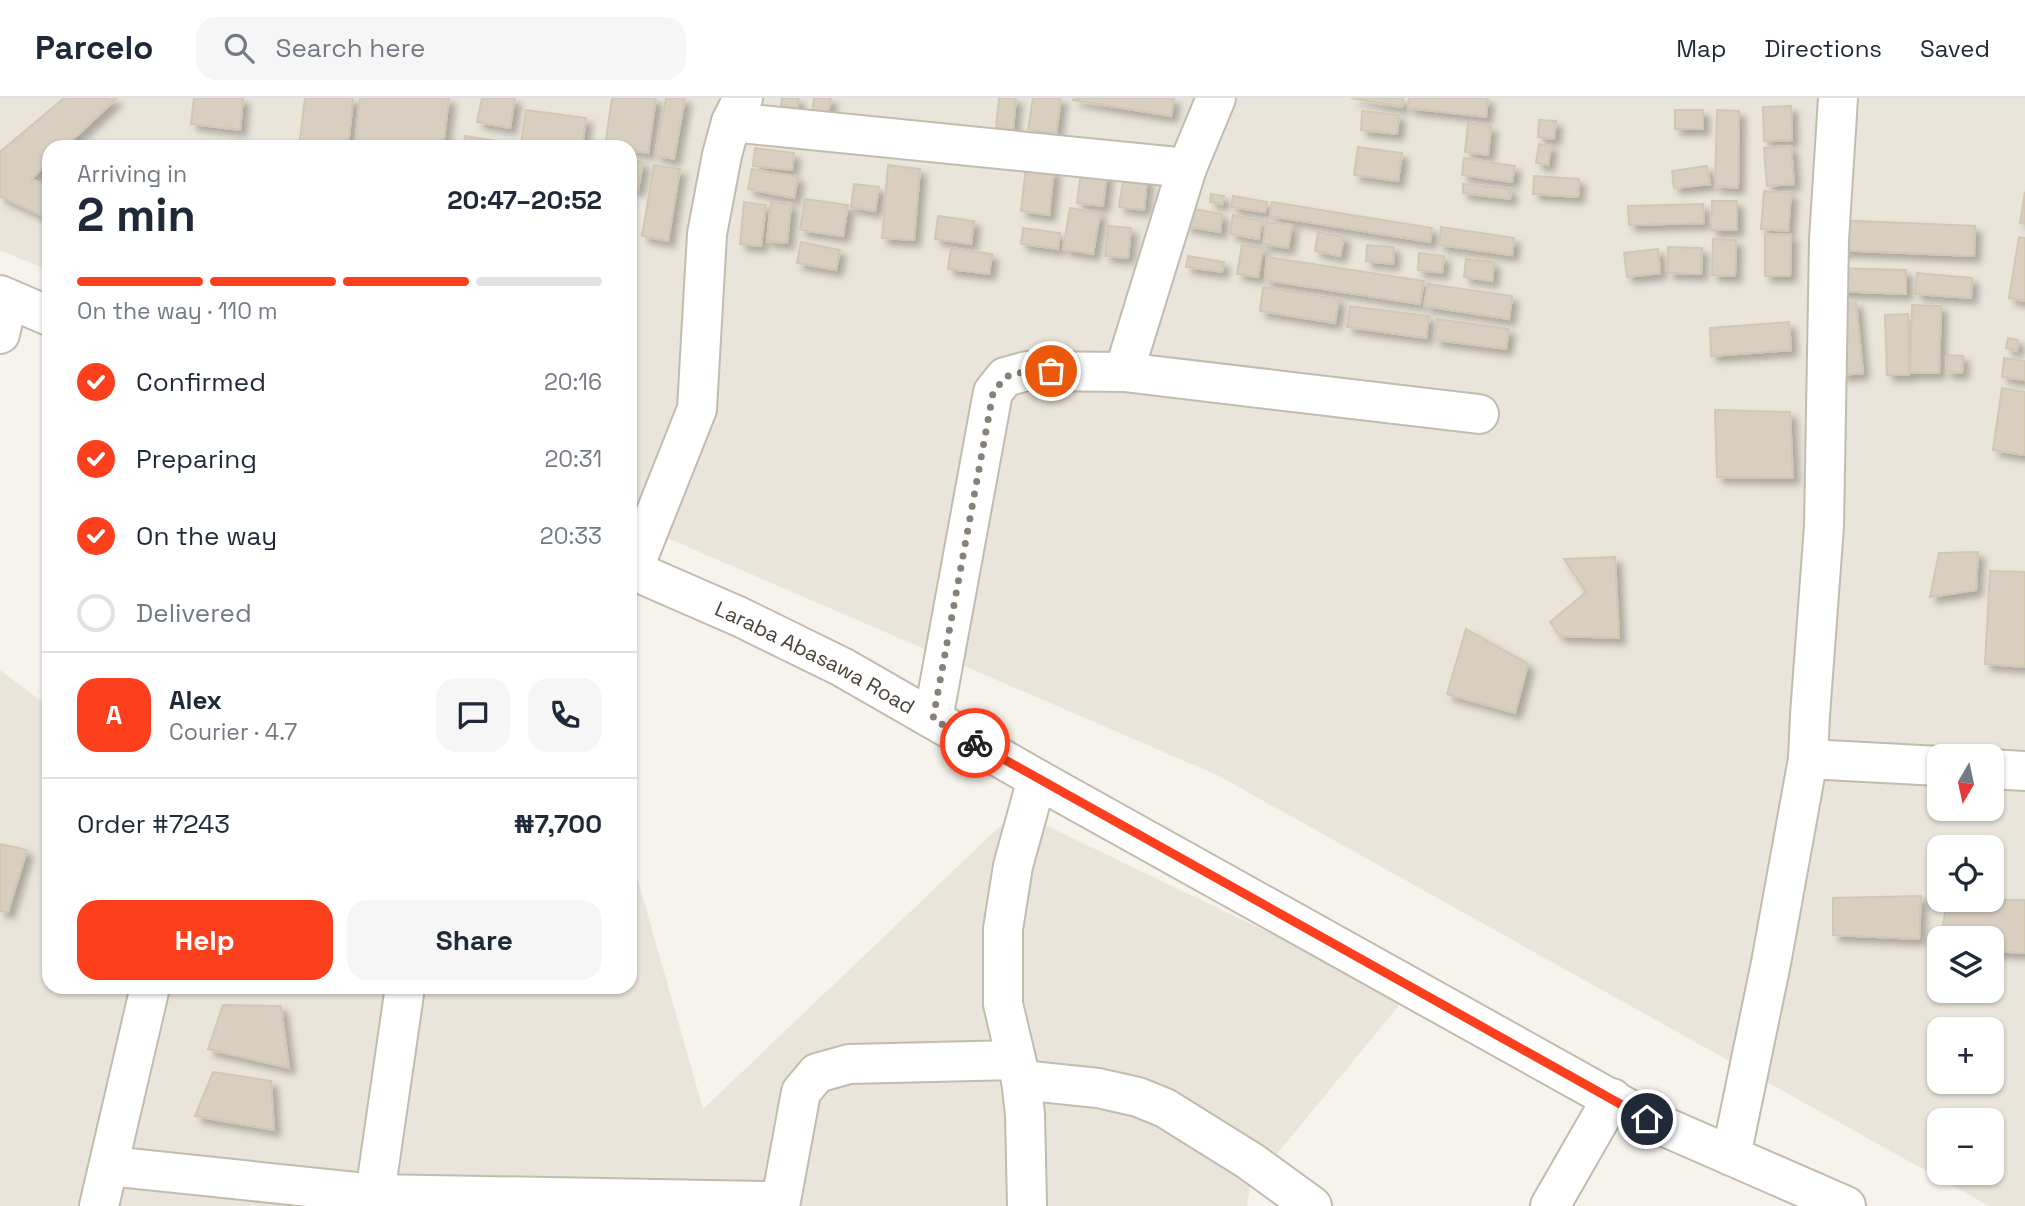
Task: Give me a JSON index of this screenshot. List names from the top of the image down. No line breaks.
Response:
{"streets":{"street":["Laraba Abasawa Road"]},"north":"bottom","page":{"header":"Parcelo","search":"Search here","nav":["Map","Directions","Saved"],"heading":["2 min","Arriving in","20:47–20:52"],"panel":["Alex","Courier · 4.7","Order #7243","₦7,700"],"bar":"On the way · 110 m","list":[["Confirmed","20:16"],["Preparing","20:31"],["On the way","20:33"],"Delivered"],"round":"A","map_buttons":["+","−"],"buttons":["Help","Share"]}}
